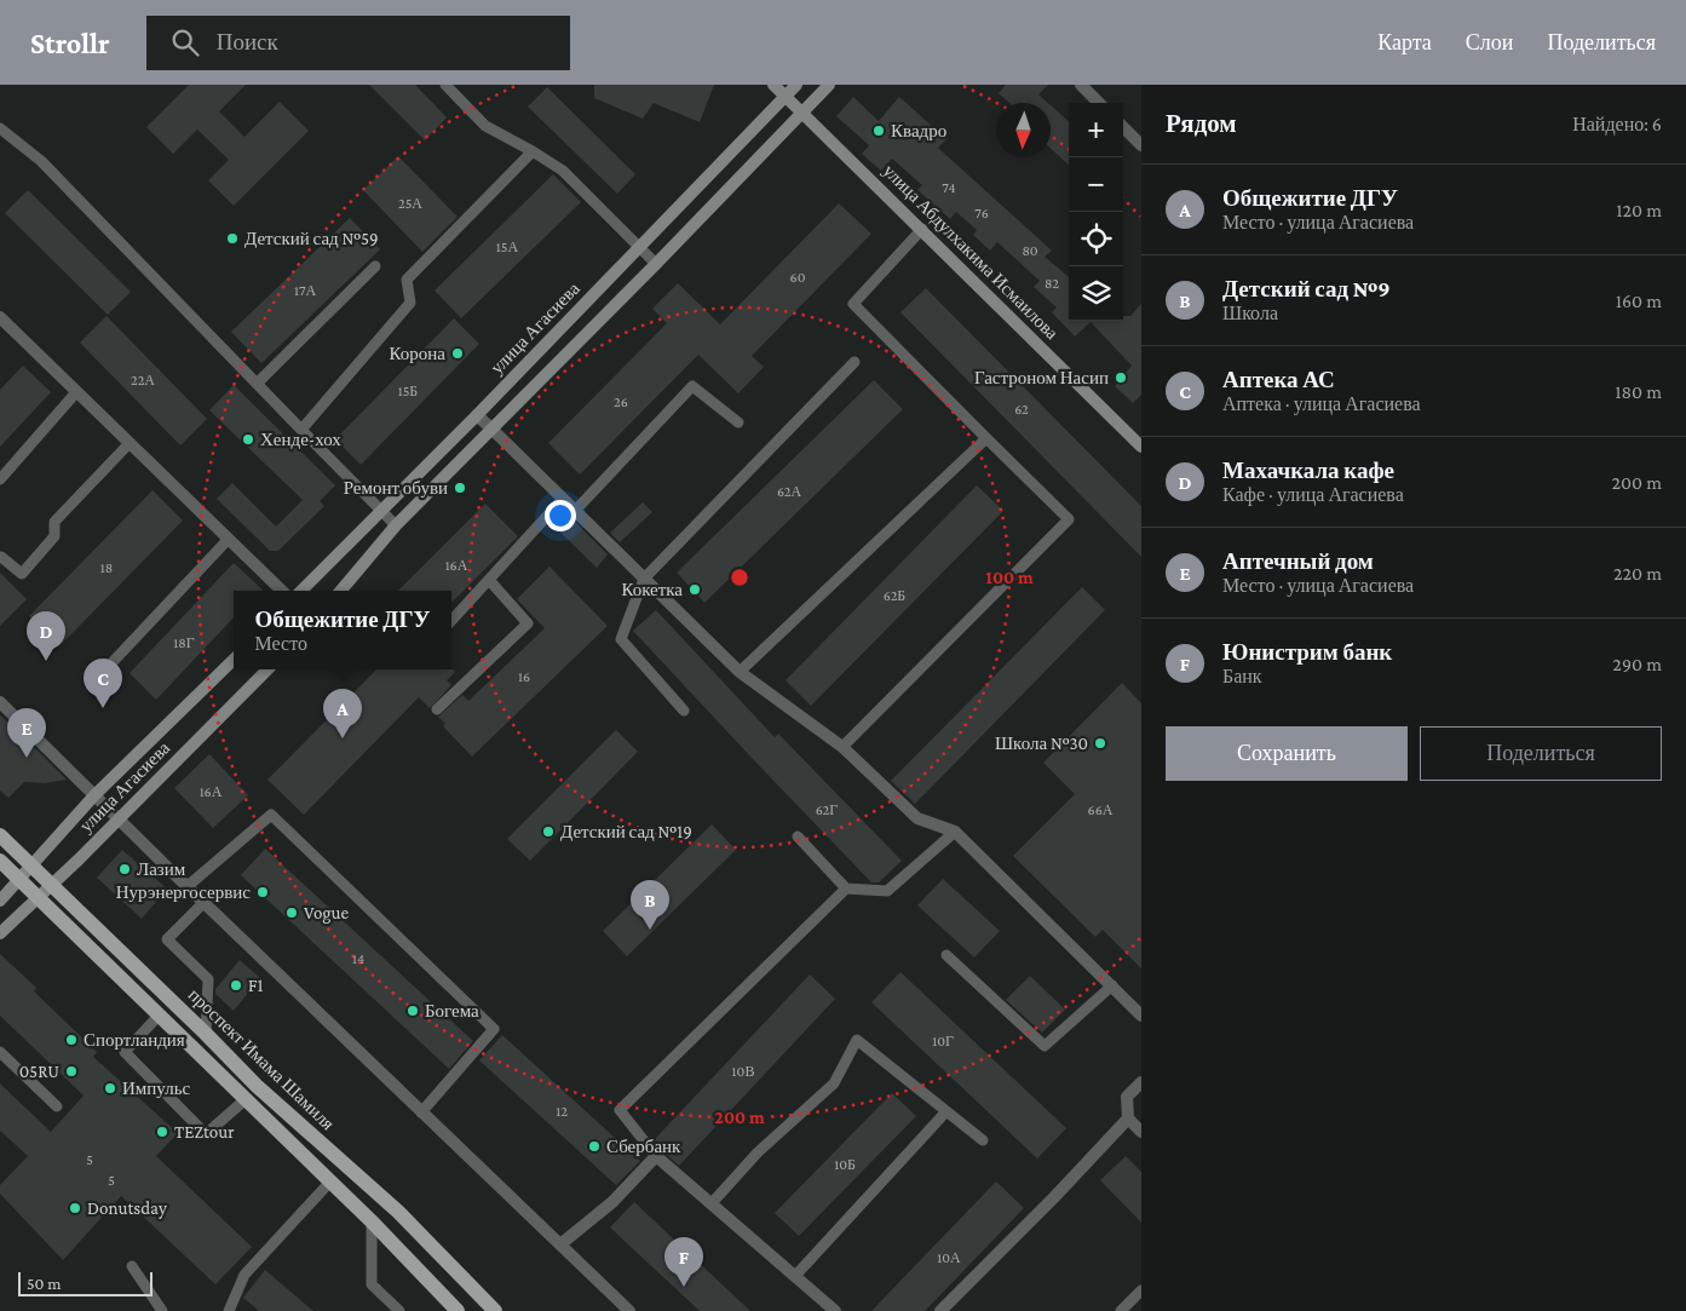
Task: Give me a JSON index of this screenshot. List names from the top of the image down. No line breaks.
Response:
{"streets":{"main road":["улица Абдулхакима Исмаилова","улица Агасиева","проспект Имама Шамиля"]},"crossings":[["улица Абдулхакима Исмаилова","улица Агасиева"],["улица Агасиева","проспект Имама Шамиля"]],"places":["Квадро","Детский сад №59","Корона","Гастроном Насип","Хенде-хох","Ремонт обуви","Кокетка","Школа №30","Детский сад №19","Лазим","Нурэнергосервис","Vogue","F1","Богема","Спортландия","05RU","Импульс","TEZtour","Сбербанк","Donutsday"],"house_numbers":["74","25А","76","15А","80","60","82","17А","22А","15Б","26","62","62А","16А","18","62Б","18Г","16","16А","62Г","66А","14","10Г","10В","12","5","10Б","5","10А"],"scale_bar":"50 m","north":"bottom","page":{"header":"Strollr","search":"Поиск","nav":["Карта","Слои","Поделиться"],"heading":["Рядом","Найдено: 6"],"map_buttons":["+","−"],"list":[{"mark":"A","name":"Общежитие ДГУ","note":"Место · улица Агасиева","value":"120 m"},{"mark":"B","name":"Детский сад №9","note":"Школа","value":"160 m"},{"mark":"C","name":"Аптека АС","note":"Аптека · улица Агасиева","value":"180 m"},{"mark":"D","name":"Махачкала кафе","note":"Кафе · улица Агасиева","value":"200 m"},{"mark":"E","name":"Аптечный дом","note":"Место · улица Агасиева","value":"220 m"},{"mark":"F","name":"Юнистрим банк","note":"Банк","value":"290 m"}],"popup":["Общежитие ДГУ","Место"],"pins":["D","C","A","E","B","F"],"buttons":["Сохранить","Поделиться"],"scale":"50 m"},"rings":["100 m","200 m"]}
